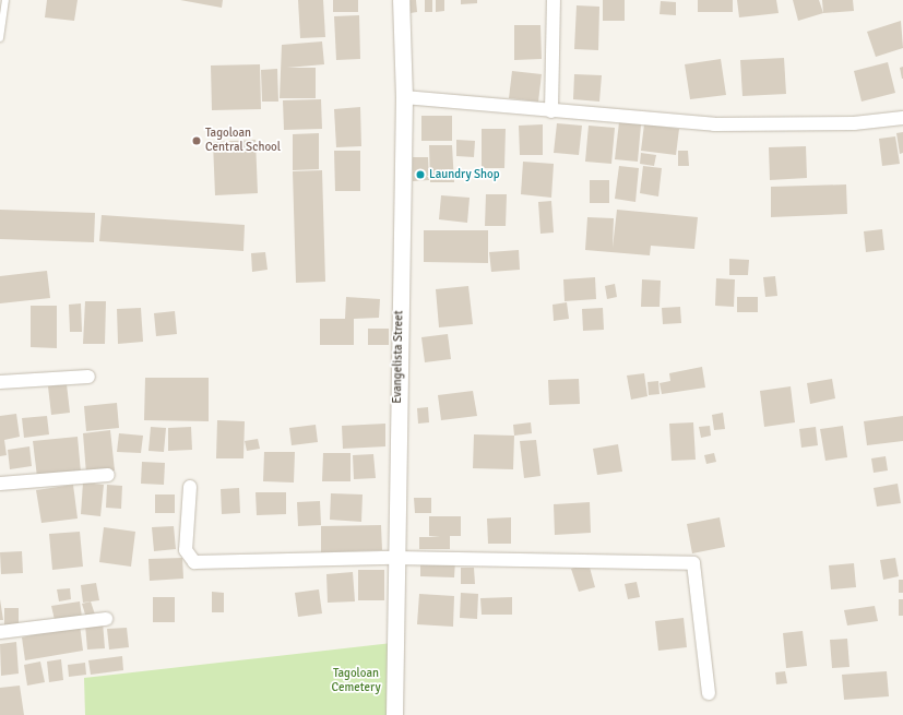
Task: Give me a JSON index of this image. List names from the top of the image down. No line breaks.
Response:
{"streets":{"street":["Evangelista Street"]},"parks":["Tagoloan Cemetery"],"places":["Tagoloan Central School","Laundry Shop"]}
